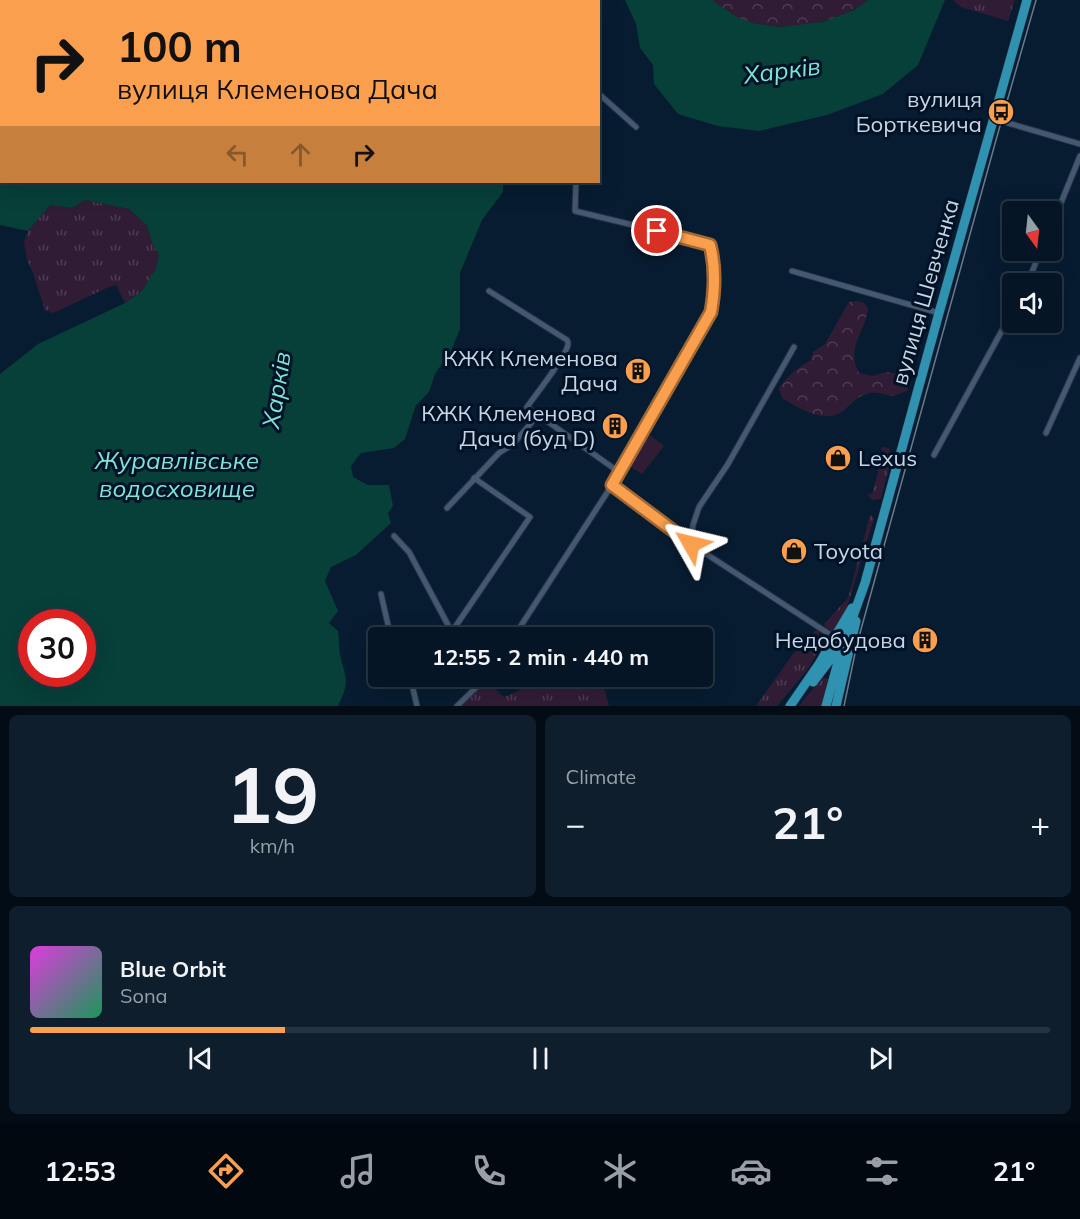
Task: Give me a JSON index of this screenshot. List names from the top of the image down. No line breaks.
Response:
{"streets":{"main road":["вулиця Шевченка"]},"water":["Харків","Журавлівське водосховище"],"places":{"bus stop":["вулиця Борткевича"],"building":["КЖК Клеменова Дача","КЖК Клеменова Дача (буд D)","Недобудова"],"shop":["Lexus","Toyota"]},"north":"bottom","page":{"turn":["100 m","вулиця Клеменова Дача"],"limit":"30","trip":"12:55 · 2 min · 440 m","tile":[["19","km/h"],"Climate"],"heat":["−","21°","+"],"song":["Blue Orbit","Sona"],"tabs":["12:53","21°"]}}
